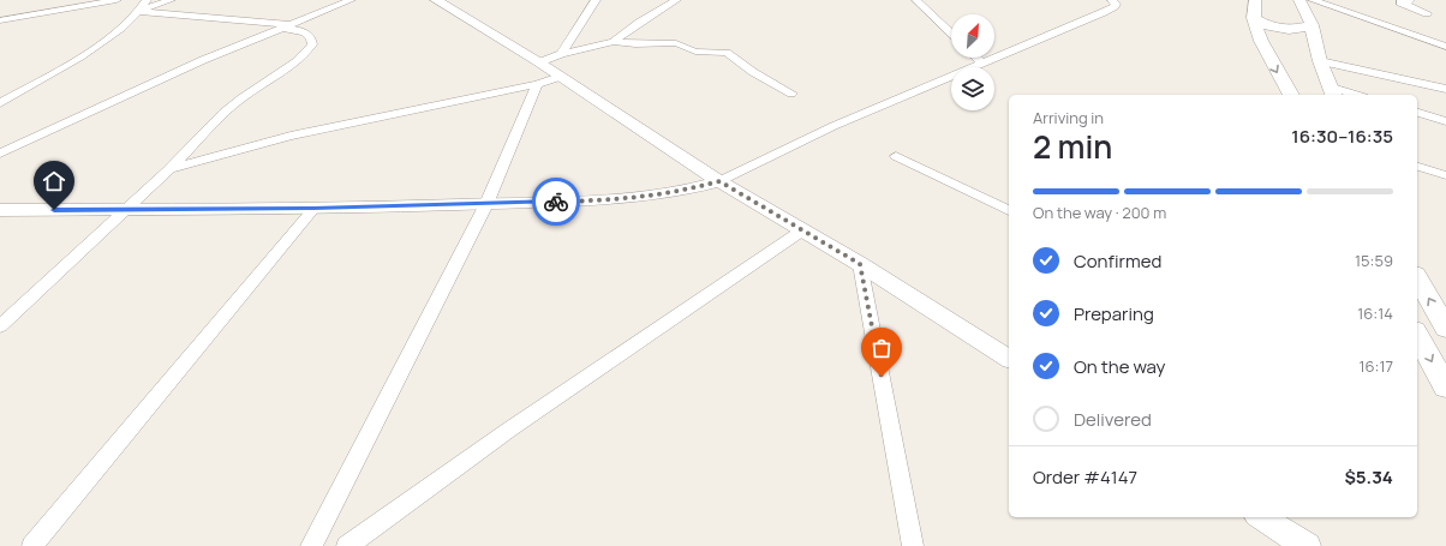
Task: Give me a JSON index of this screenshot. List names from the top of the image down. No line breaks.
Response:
{"north":"top right","page":{"heading":["2 min","Arriving in","16:30–16:35"],"panel":["Order #4147","$5.34"],"bar":"On the way · 200 m","list":[["Confirmed","15:59"],["Preparing","16:14"],["On the way","16:17"],"Delivered"]}}
